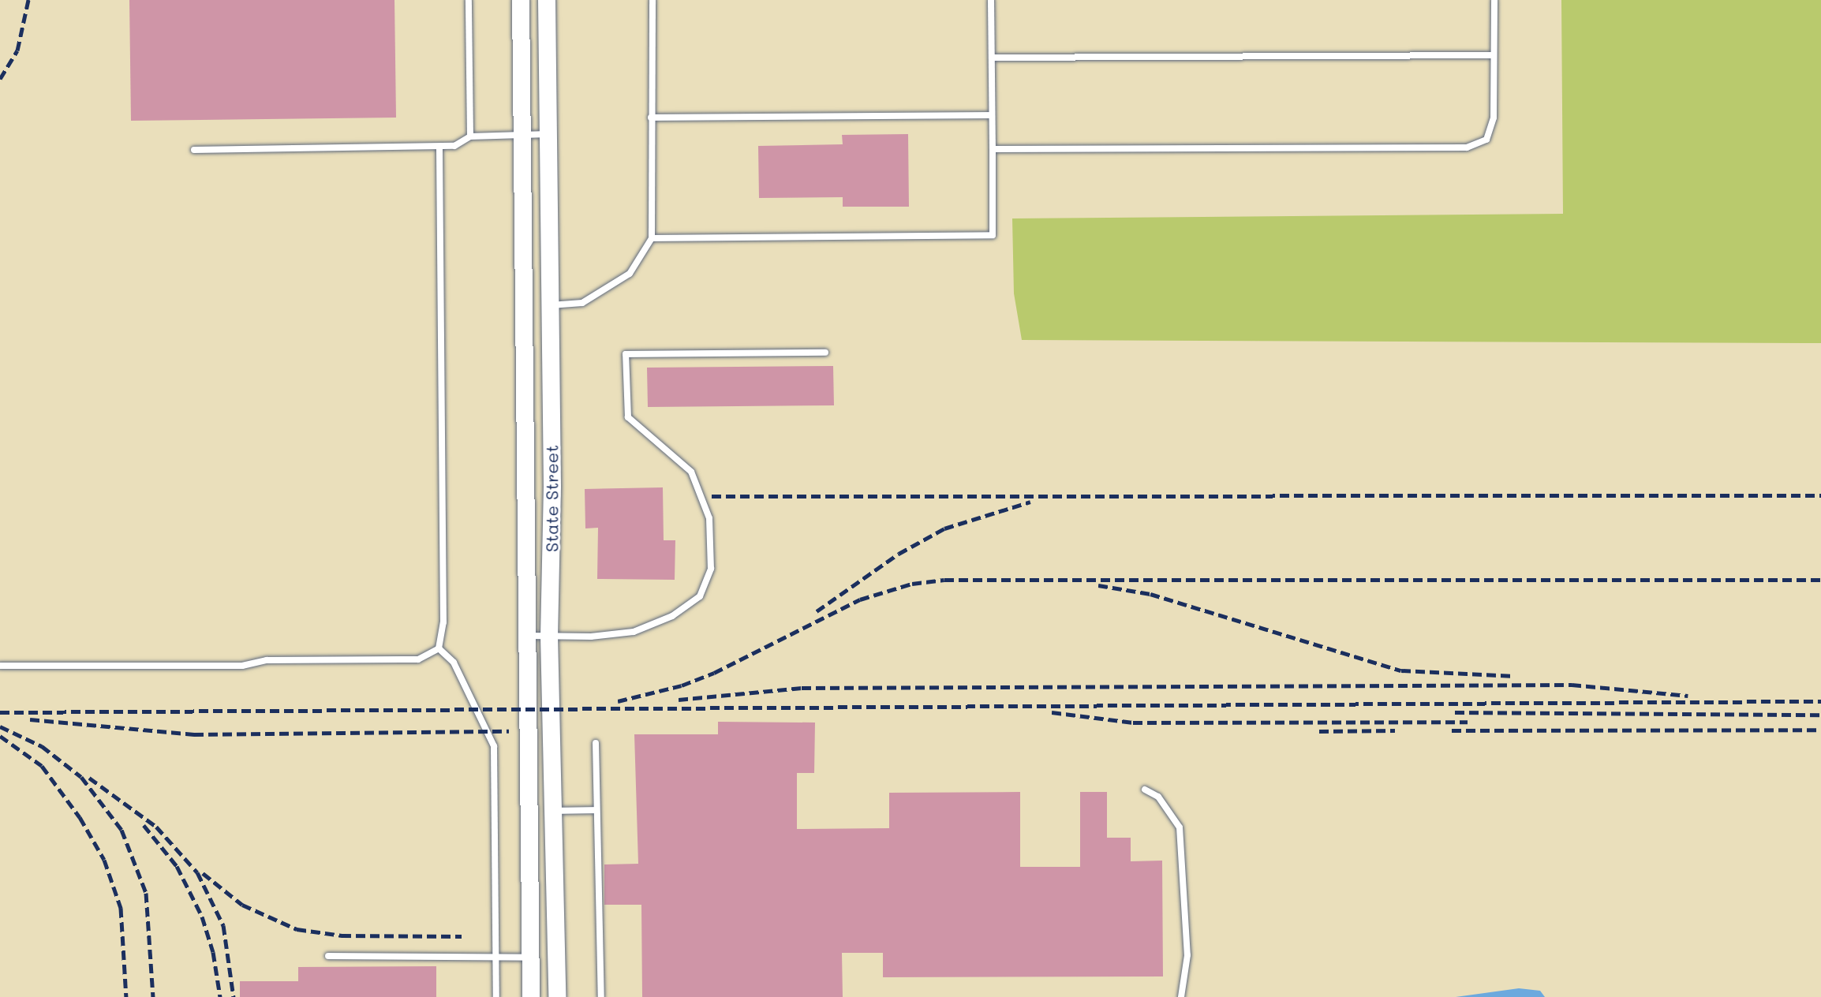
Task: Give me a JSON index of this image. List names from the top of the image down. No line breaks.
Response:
{"streets":{"street":["State Street"]}}
